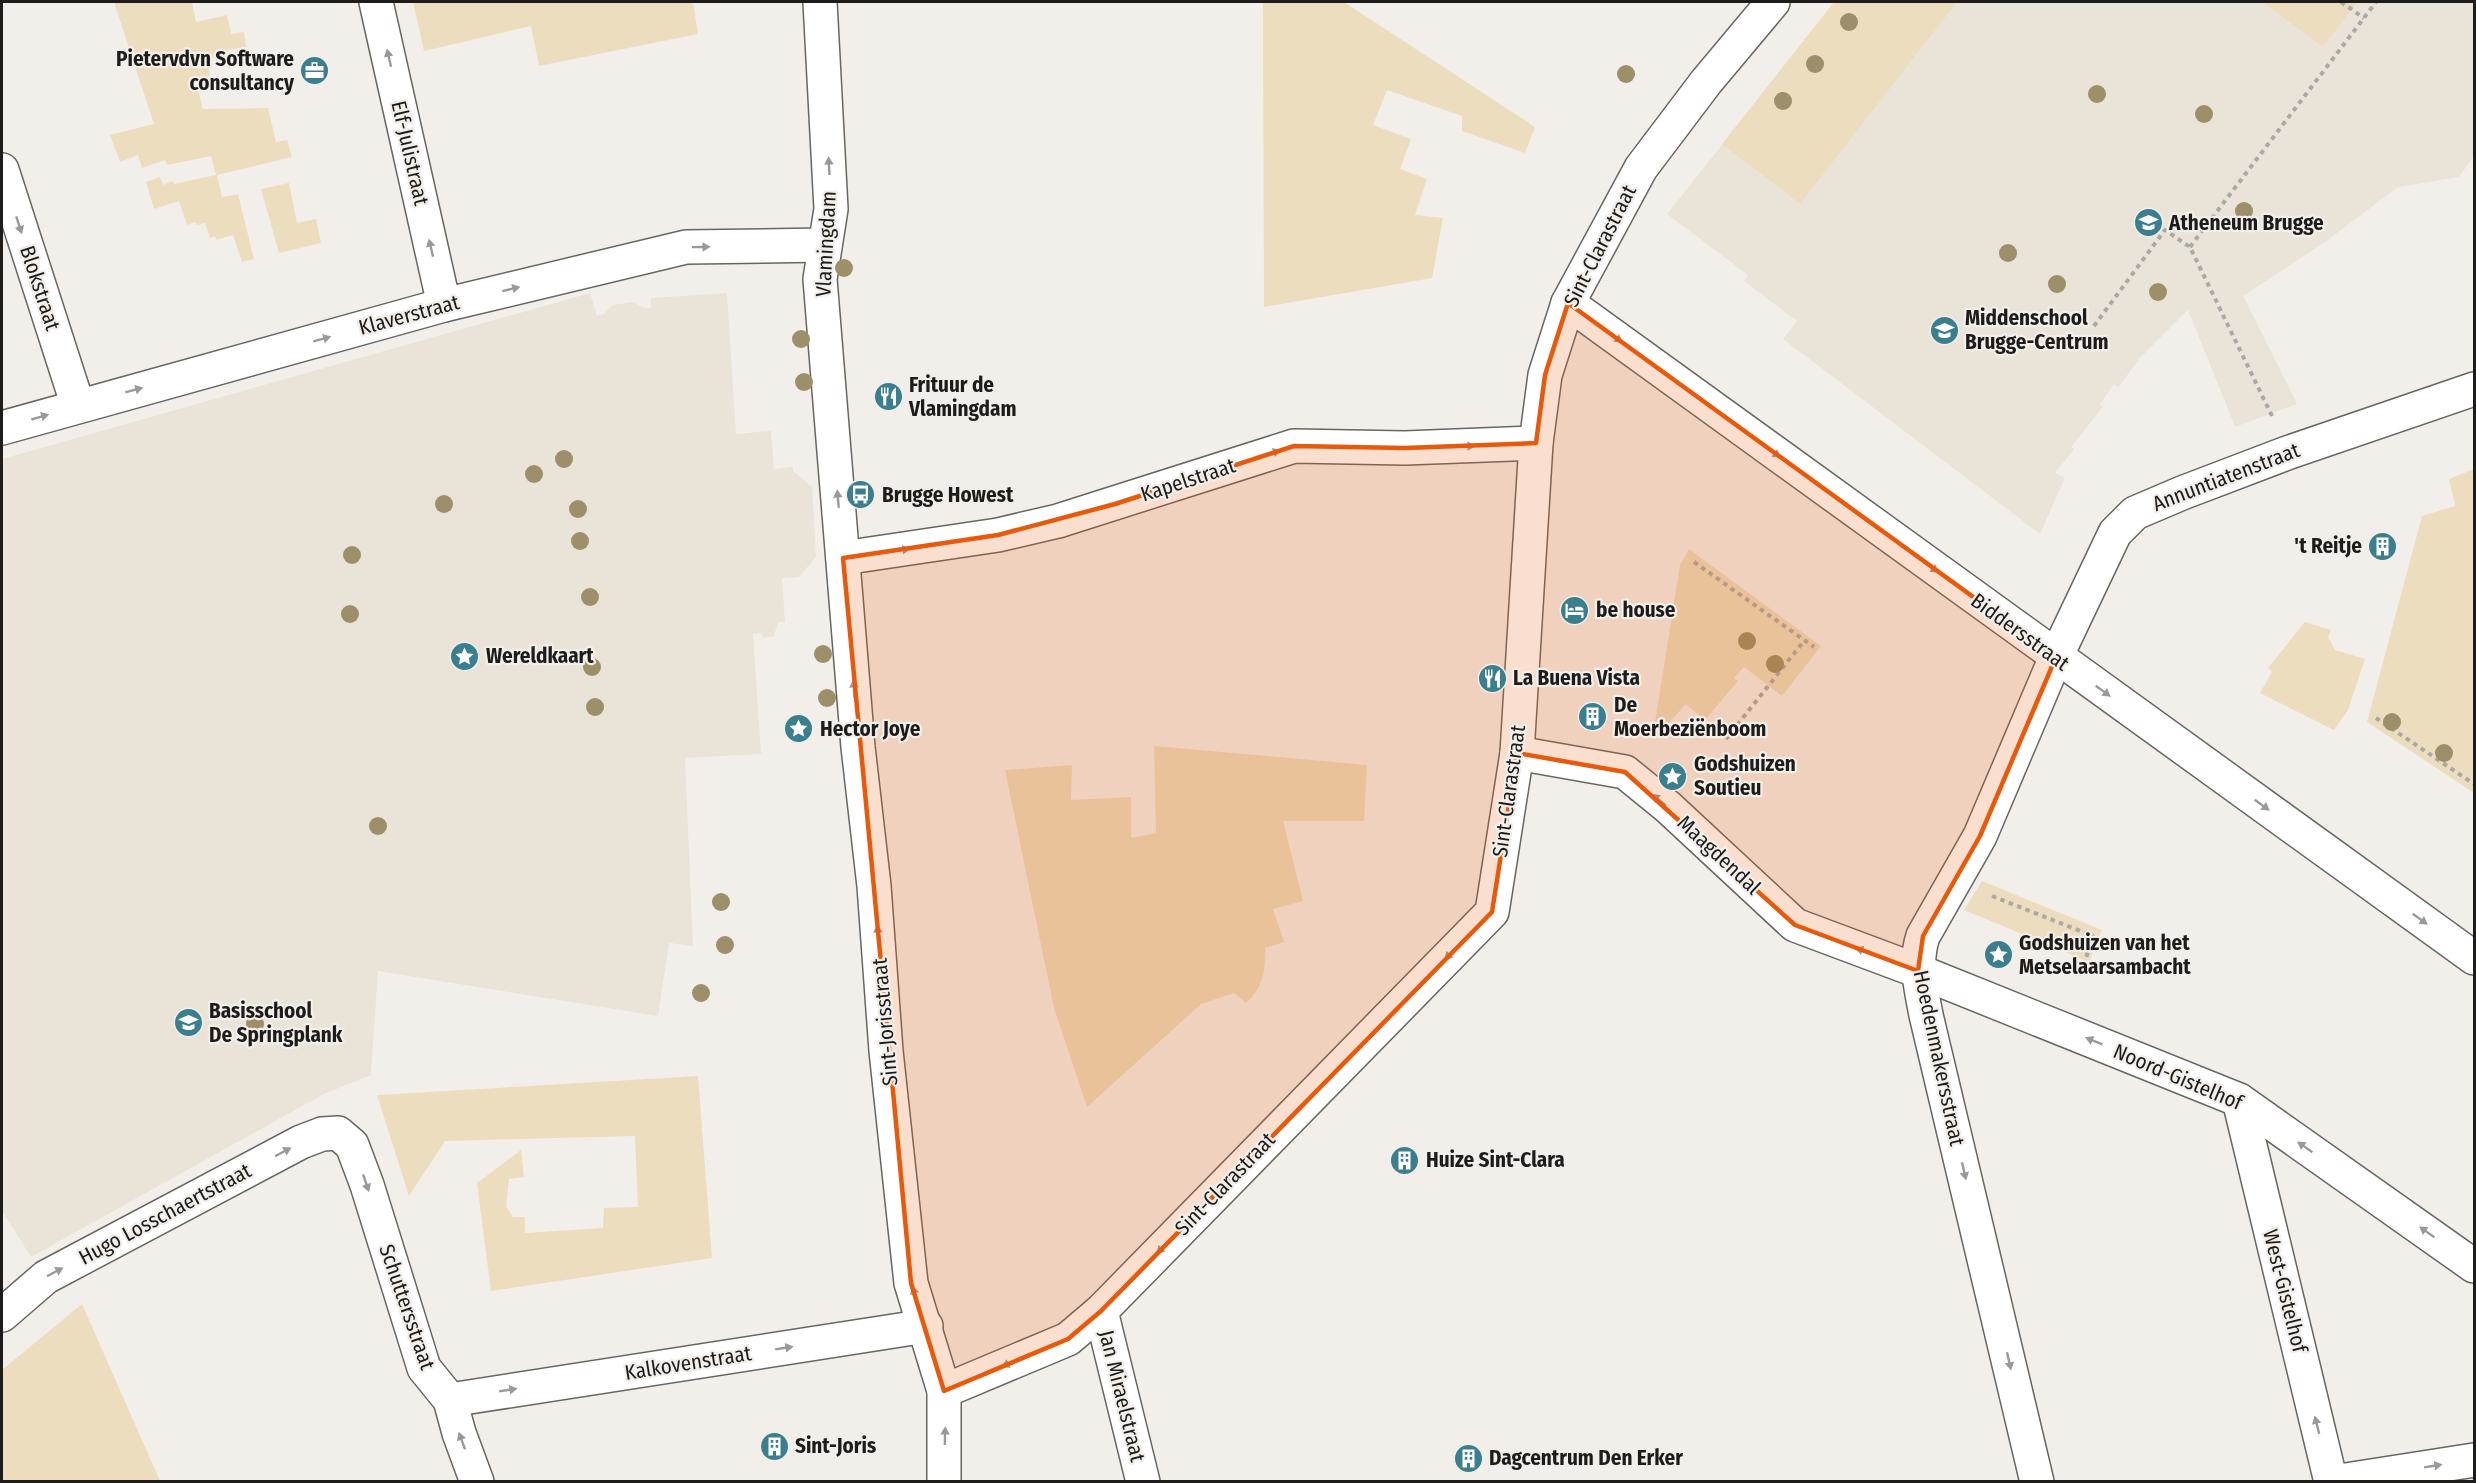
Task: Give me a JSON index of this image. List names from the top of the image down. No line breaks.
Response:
{"streets":{"street":["Elf-Julistraat","Vlamingdam","Sint-Clarastraat","Blokstraat","Klaverstraat","Annuntiatenstraat","Kapelstraat","Biddersstraat","Maagdendal","Sint-Jorisstraat","Hoedenmakersstraat","Noord-Gistelhof","Hugo Losschaertstraat","West-Gistelhof","Schuttersstraat","Kalkovenstraat","Jan Miraelstraat"]},"crossings":[["Elf-Julistraat","Klaverstraat"],["Vlamingdam","Klaverstraat"],["Vlamingdam","Kapelstraat"],["Vlamingdam","Sint-Jorisstraat"],["Sint-Clarastraat","Kapelstraat"],["Sint-Clarastraat","Biddersstraat"],["Sint-Clarastraat","Maagdendal"],["Sint-Clarastraat","Sint-Jorisstraat"],["Sint-Clarastraat","Jan Miraelstraat"],["Blokstraat","Klaverstraat"],["Annuntiatenstraat","Biddersstraat"],["Annuntiatenstraat","Hoedenmakersstraat"],["Kapelstraat","Sint-Jorisstraat"],["Biddersstraat","Hoedenmakersstraat"],["Maagdendal","Hoedenmakersstraat"],["Maagdendal","Noord-Gistelhof"],["Sint-Jorisstraat","Kalkovenstraat"],["Hoedenmakersstraat","Noord-Gistelhof"],["Noord-Gistelhof","West-Gistelhof"],["Hugo Losschaertstraat","Schuttersstraat"],["Schuttersstraat","Kalkovenstraat"]],"one_way":["Elf-Julistraat","Vlamingdam","Sint-Clarastraat","Blokstraat","Klaverstraat","Kapelstraat","Biddersstraat","Maagdendal","Sint-Jorisstraat","Hoedenmakersstraat","Noord-Gistelhof","Hugo Losschaertstraat","West-Gistelhof","Kalkovenstraat"],"places":{"office":["Pietervdvn Software consultancy"],"school or university":["Atheneum Brugge","Middenschool Brugge-Centrum","Basisschool De Springplank"],"restaurant":["Frituur de Vlamingdam","La Buena Vista"],"bus stop":["Brugge Howest"],"building":["'t Reitje","De Moerbeziënboom","Huize Sint-Clara","Sint-Joris","Dagcentrum Den Erker"],"hotel":["be house"],"place":["Wereldkaart","Hector Joye","Godshuizen Soutieu","Godshuizen van het Metselaarsambacht"]}}
